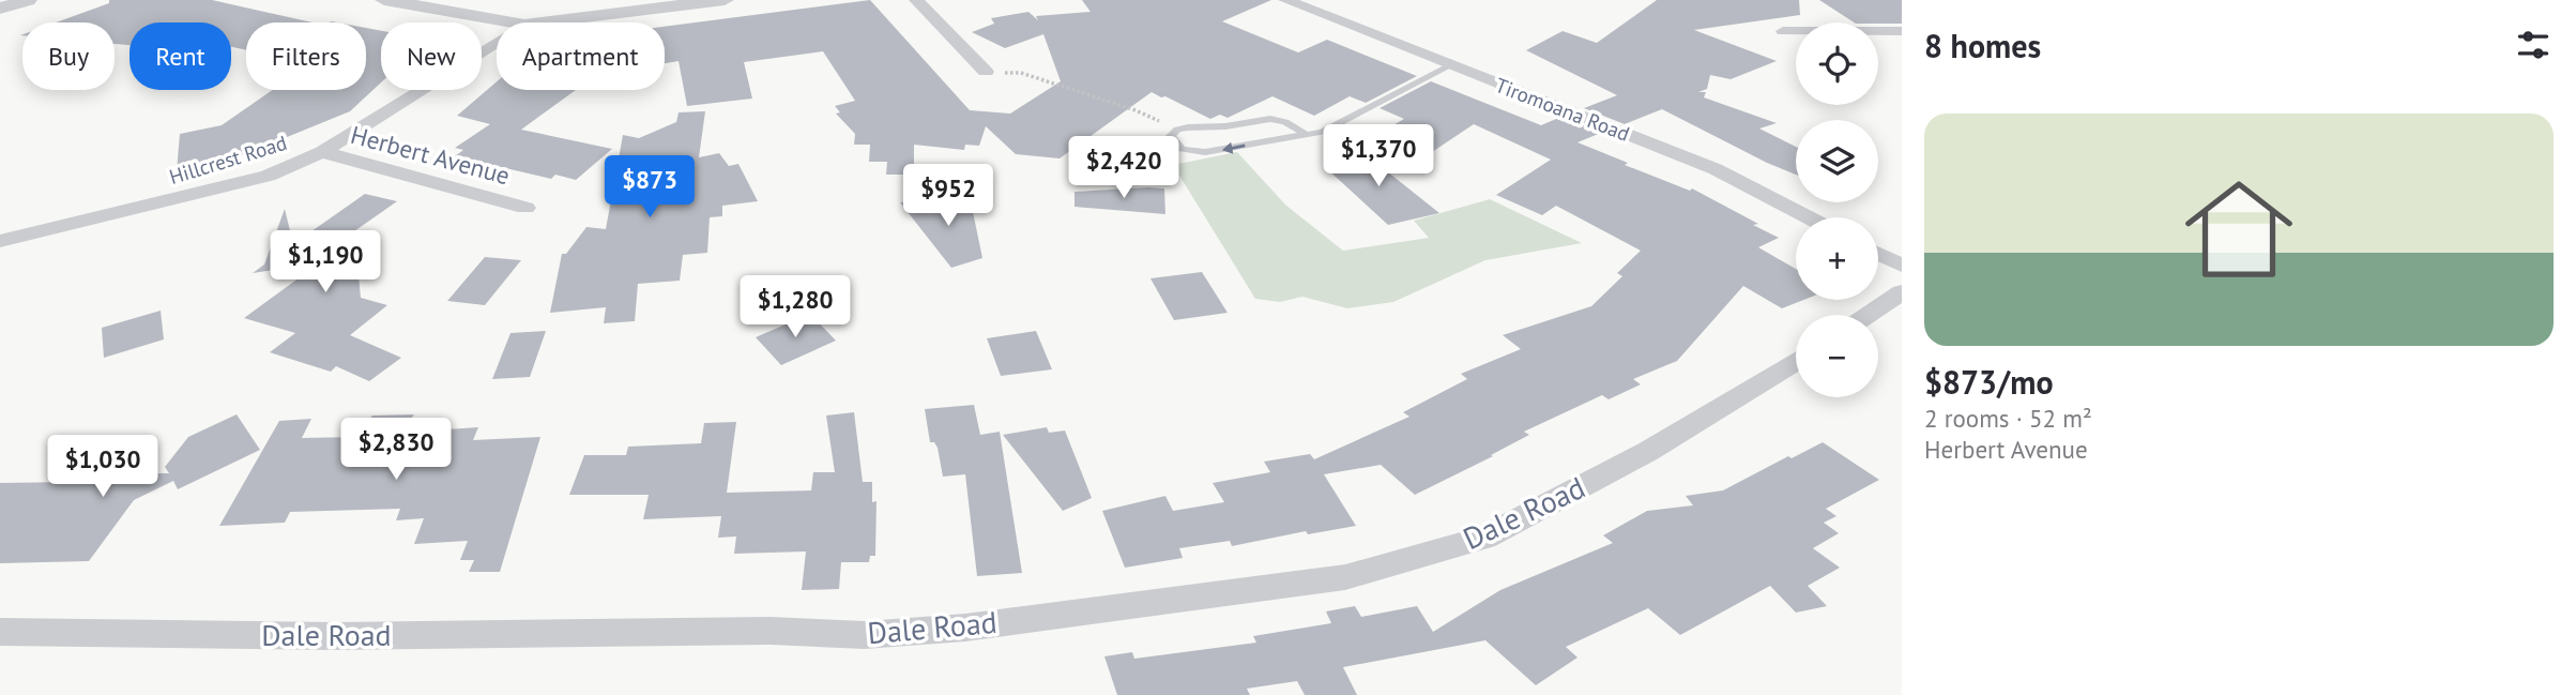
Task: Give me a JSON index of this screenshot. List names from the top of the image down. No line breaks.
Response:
{"streets":{"street":["Tiromoana Road","Herbert Avenue","Hillcrest Road","Dale Road"]},"crossings":[["Herbert Avenue","Hillcrest Road"]],"page":{"heading":"8 homes","map_buttons":["+","−"],"chip":["Buy","Rent","Filters","New","Apartment"],"list":[{"name":"$873/mo","note":"2 rooms · 52 m² · Herbert Avenue"}],"price":["$1,370","$2,420","$873","$952","$1,190","$1,280","$2,830","$1,030"]}}
